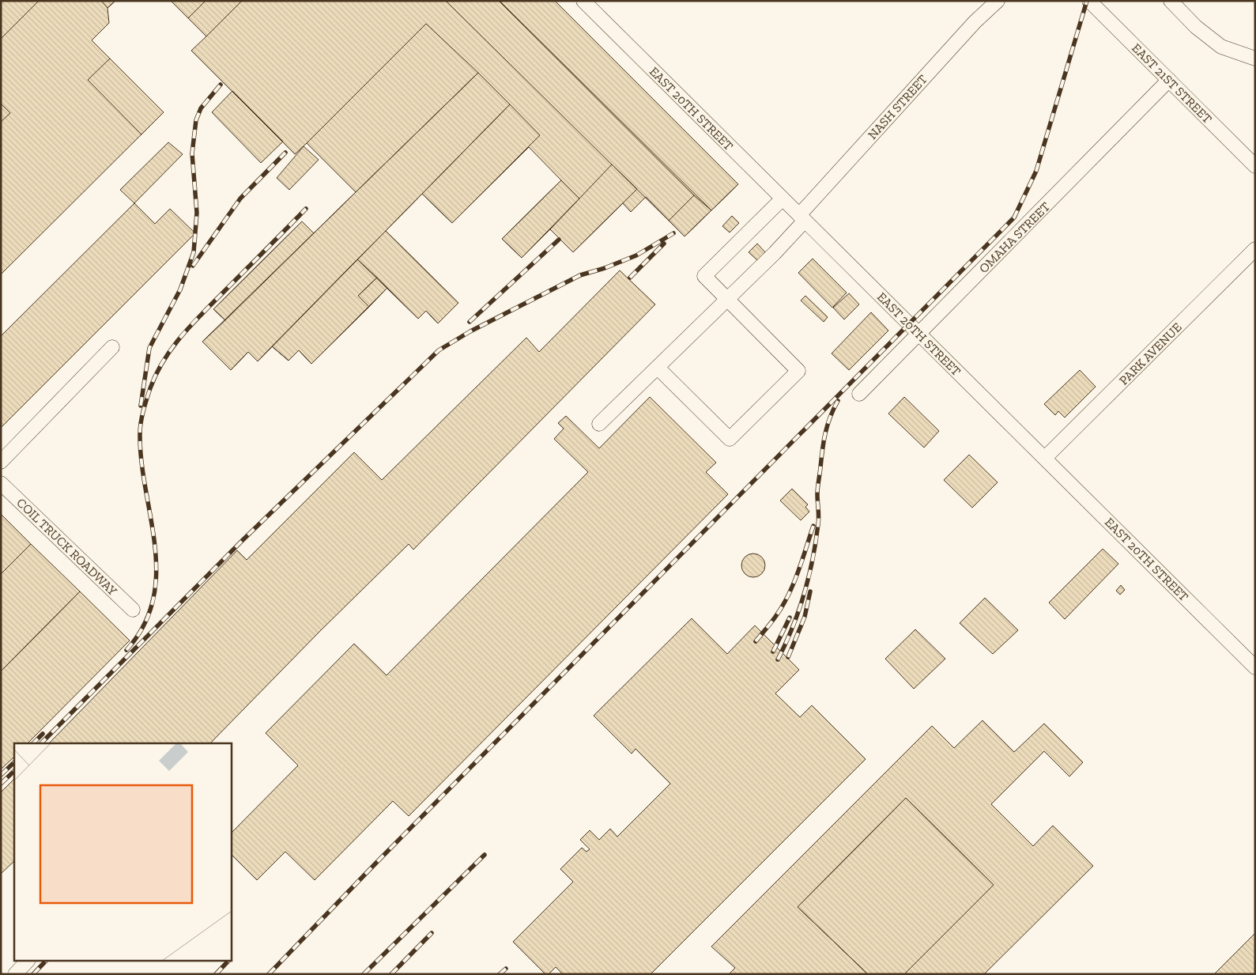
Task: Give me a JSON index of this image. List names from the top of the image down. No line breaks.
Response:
{"streets":{"street":["EAST 21ST STREET","NASH STREET","EAST 20TH STREET","OMAHA STREET","PARK AVENUE","COIL TRUCK ROADWAY"]},"crossings":[["EAST 21ST STREET","OMAHA STREET"],["NASH STREET","EAST 20TH STREET"],["EAST 20TH STREET","OMAHA STREET"],["EAST 20TH STREET","PARK AVENUE"]]}
